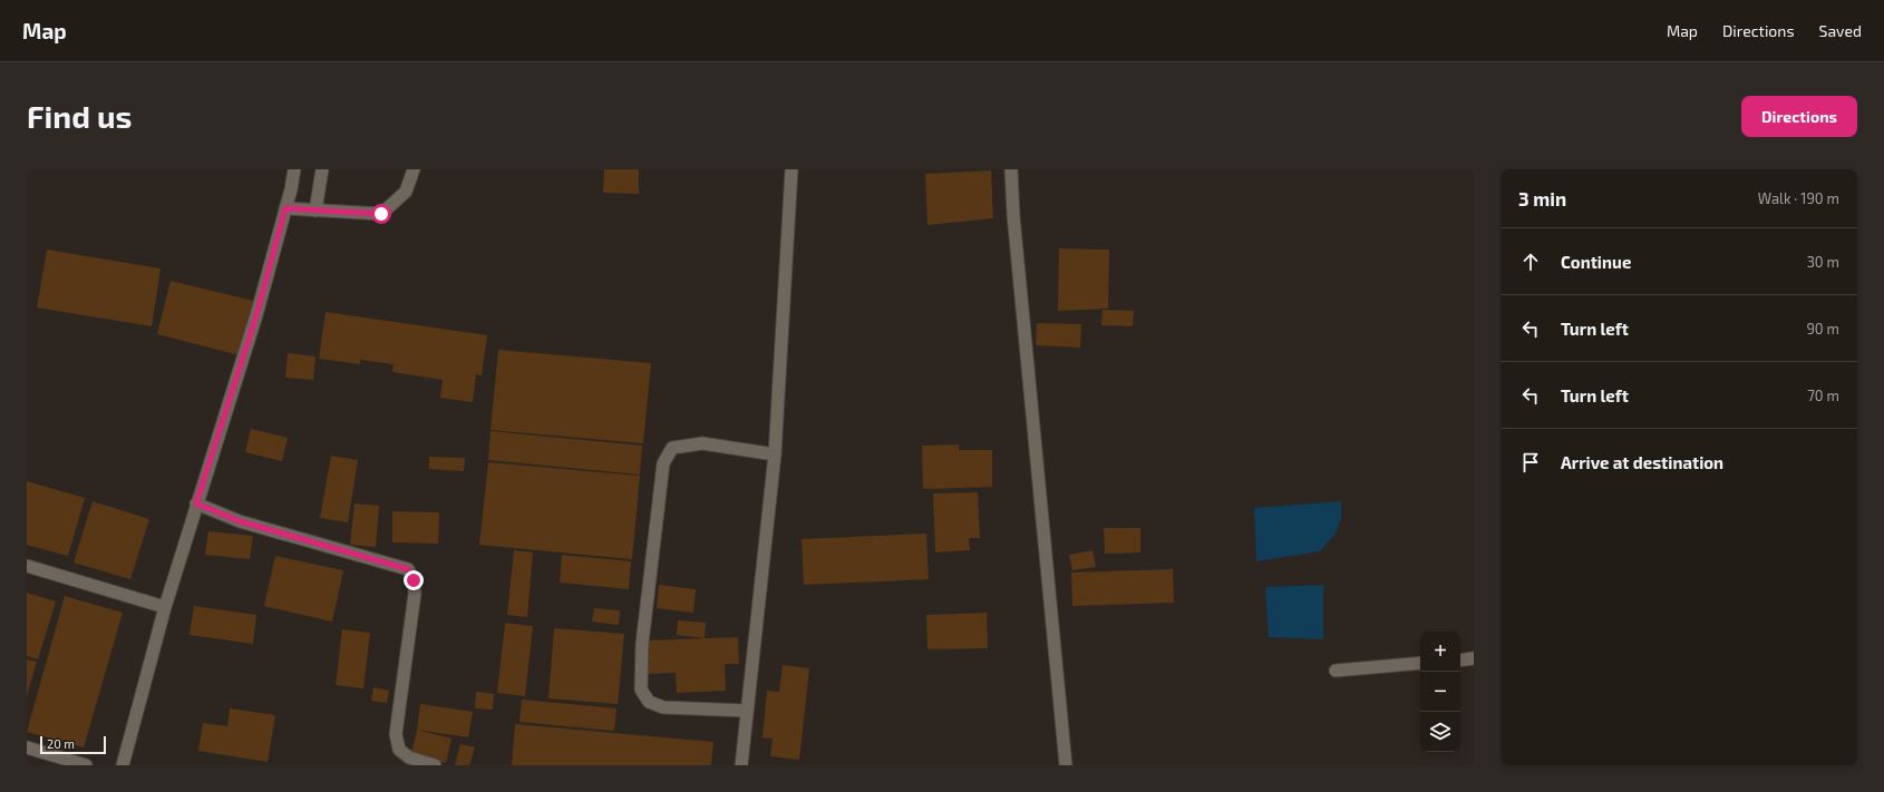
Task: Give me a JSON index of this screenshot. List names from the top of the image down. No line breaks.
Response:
{"scale_bar":"20 m","page":{"header":"Map","nav":["Map","Directions","Saved"],"buttons":"Directions","title":"Find us","heading":["3 min","Walk · 190 m"],"list":[["Continue","30 m"],["Turn left","90 m"],["Turn left","70 m"],"Arrive at destination"],"map_buttons":["+","−"],"scale":"20 m"}}
